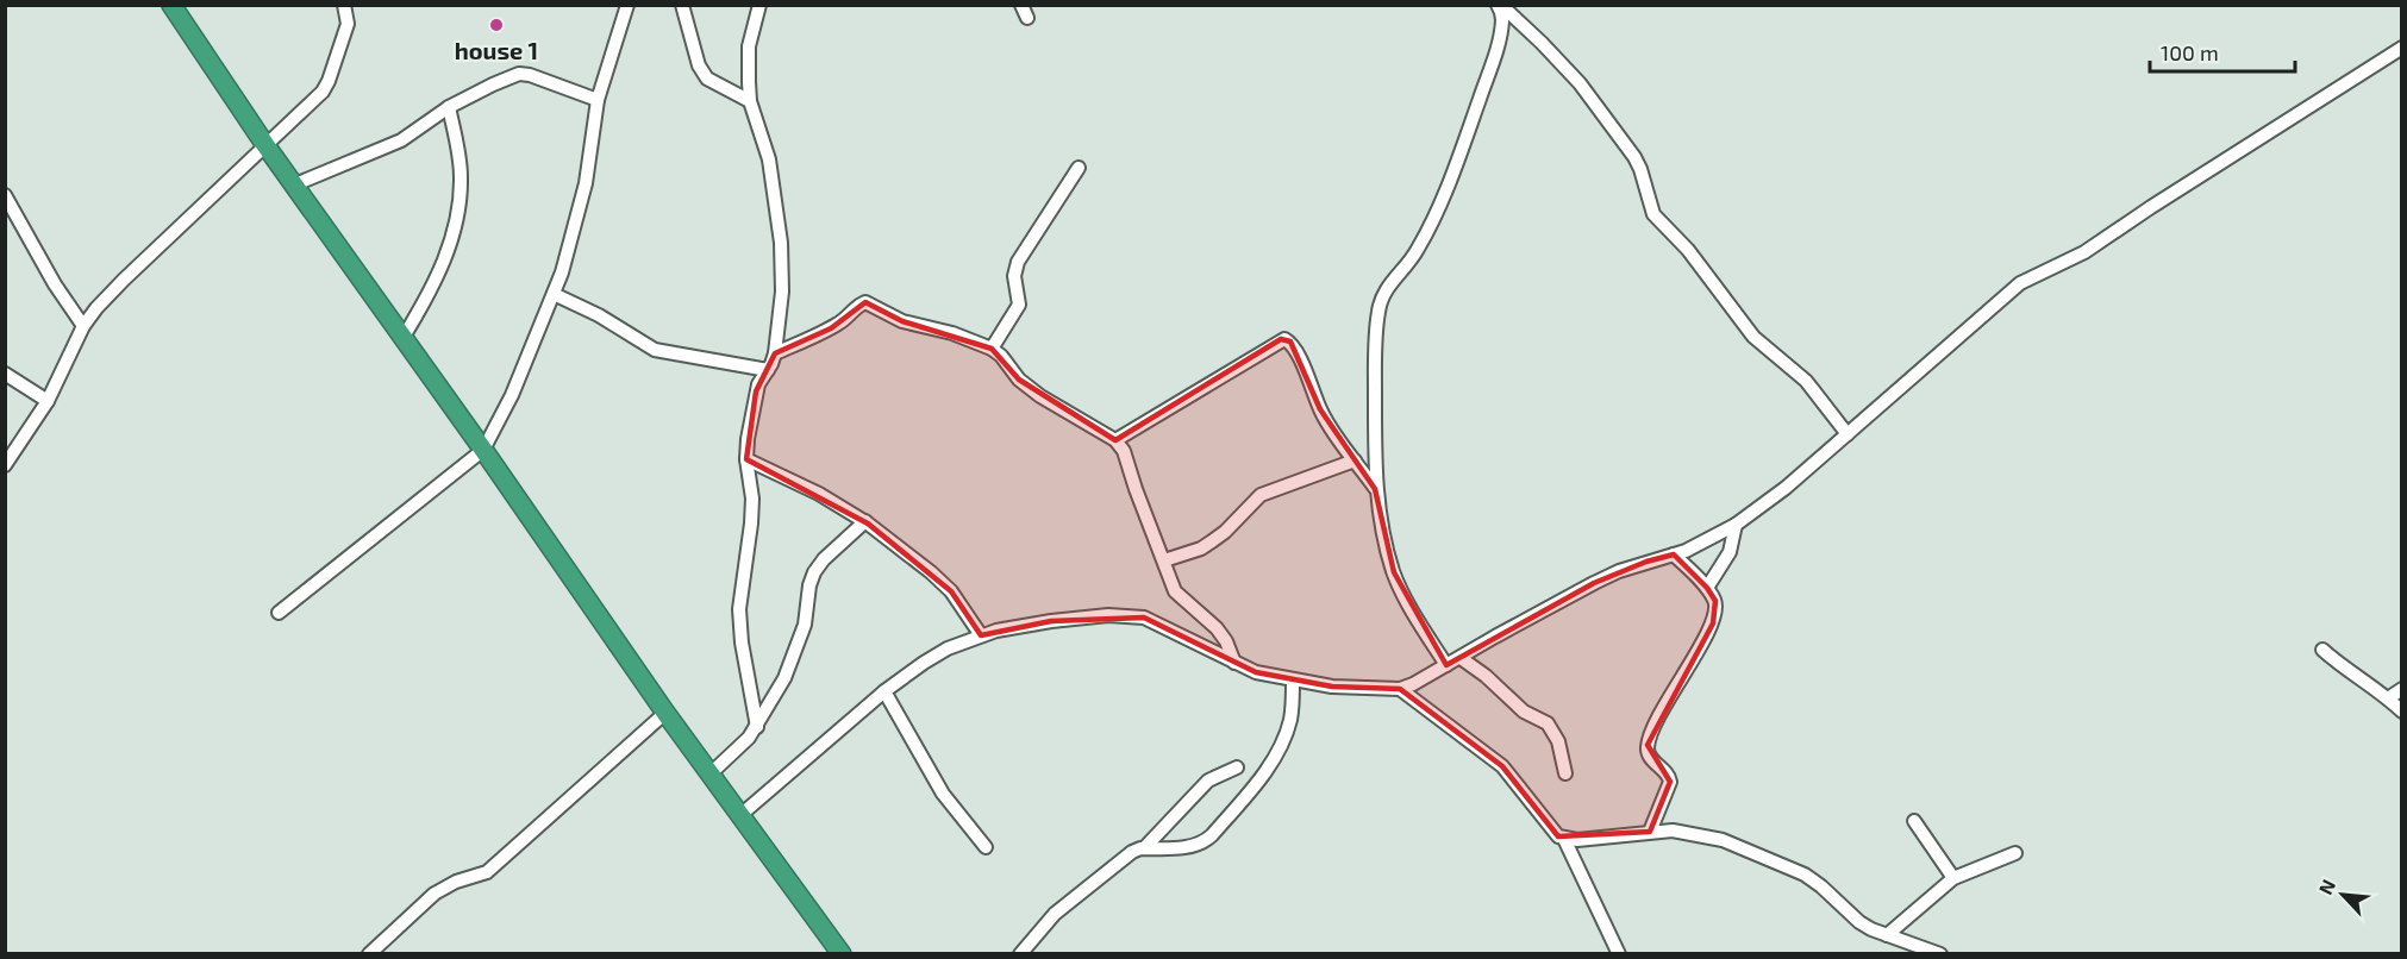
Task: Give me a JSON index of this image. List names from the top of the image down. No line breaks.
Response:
{"places":["house 1"],"scale_bar":"100 m","north":"top left"}
